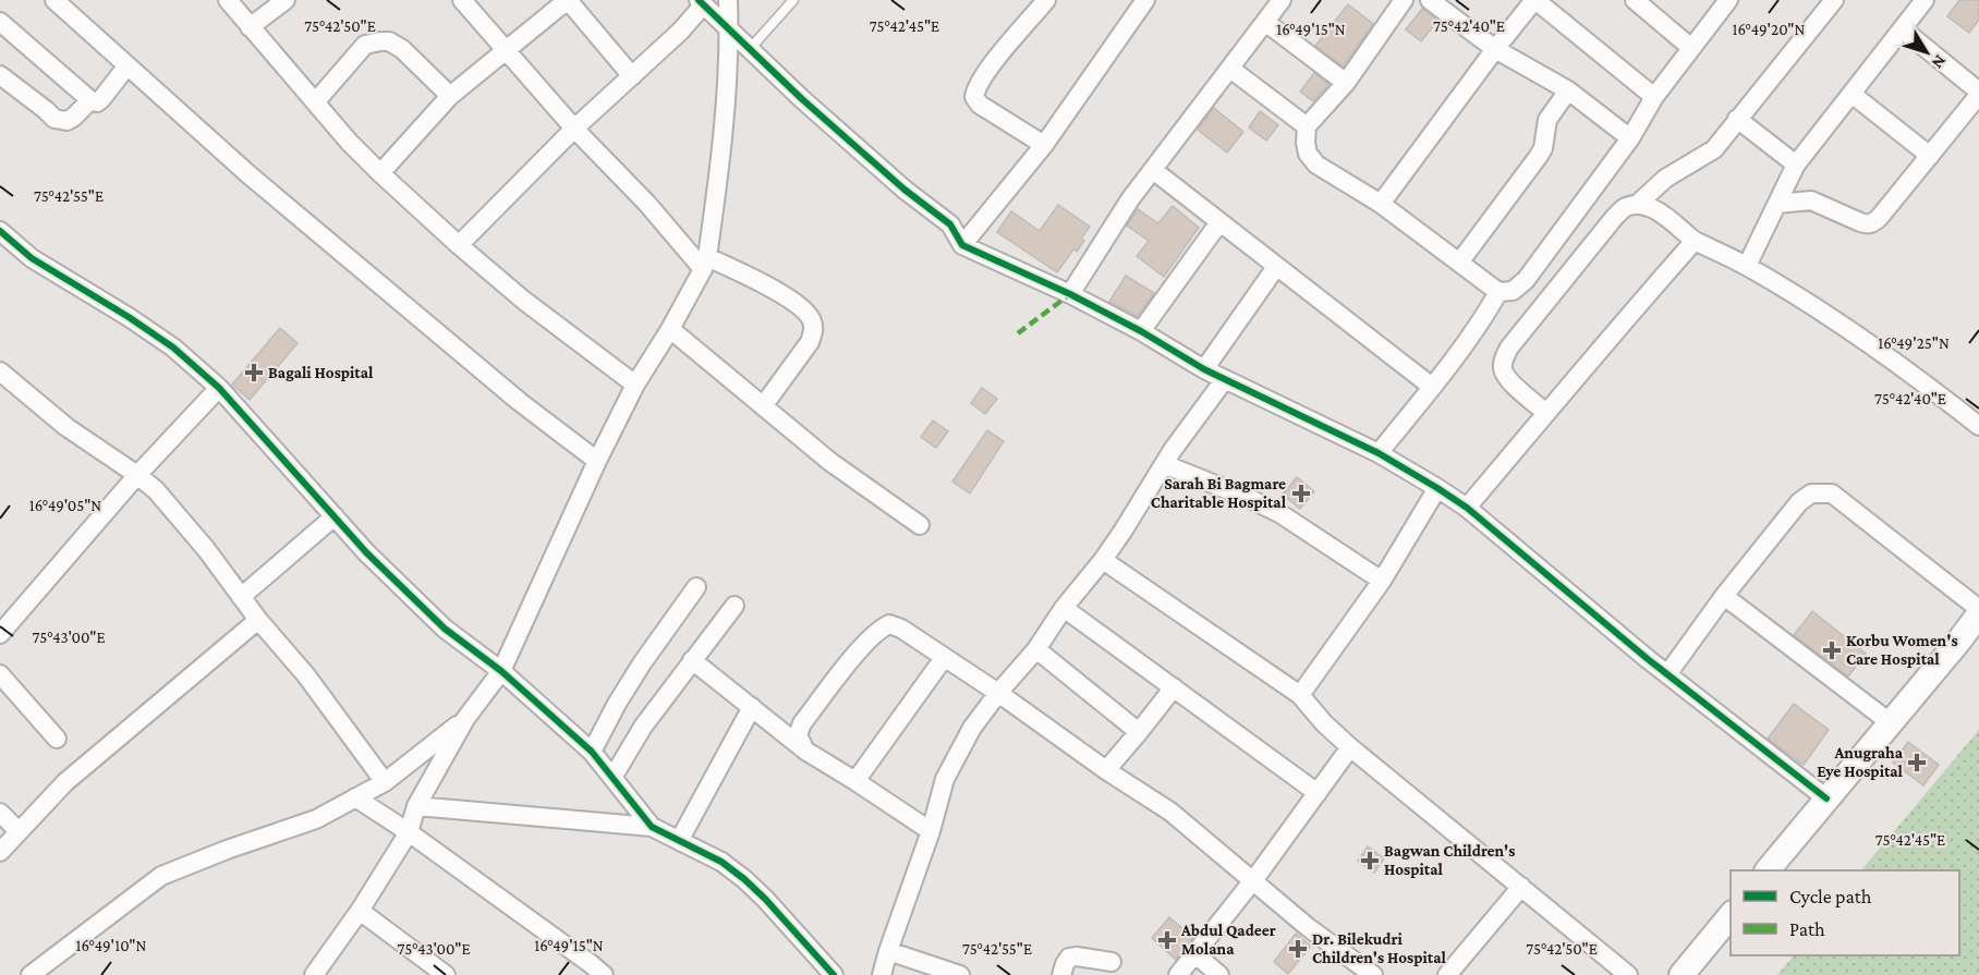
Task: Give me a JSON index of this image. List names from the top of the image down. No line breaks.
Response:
{"places":{"health":["Bagali Hospital","Sarah Bi Bagmare Charitable Hospital","Korbu Women's Care Hospital","Anugraha Eye Hospital","Bagwan Children's Hospital","Abdul Qadeer Molana","Dr. Bilekudri Children's Hospital"]},"legend":["Cycle path","Path"],"north":"bottom right","coordinates":["75°42'50\"E","75°42'45\"E","75°42'40\"E","16°49'15\"N","16°49'20\"N","75°42'55\"E","16°49'25\"N","16°49'05\"N","75°43'00\"E","16°49'10\"N"]}
